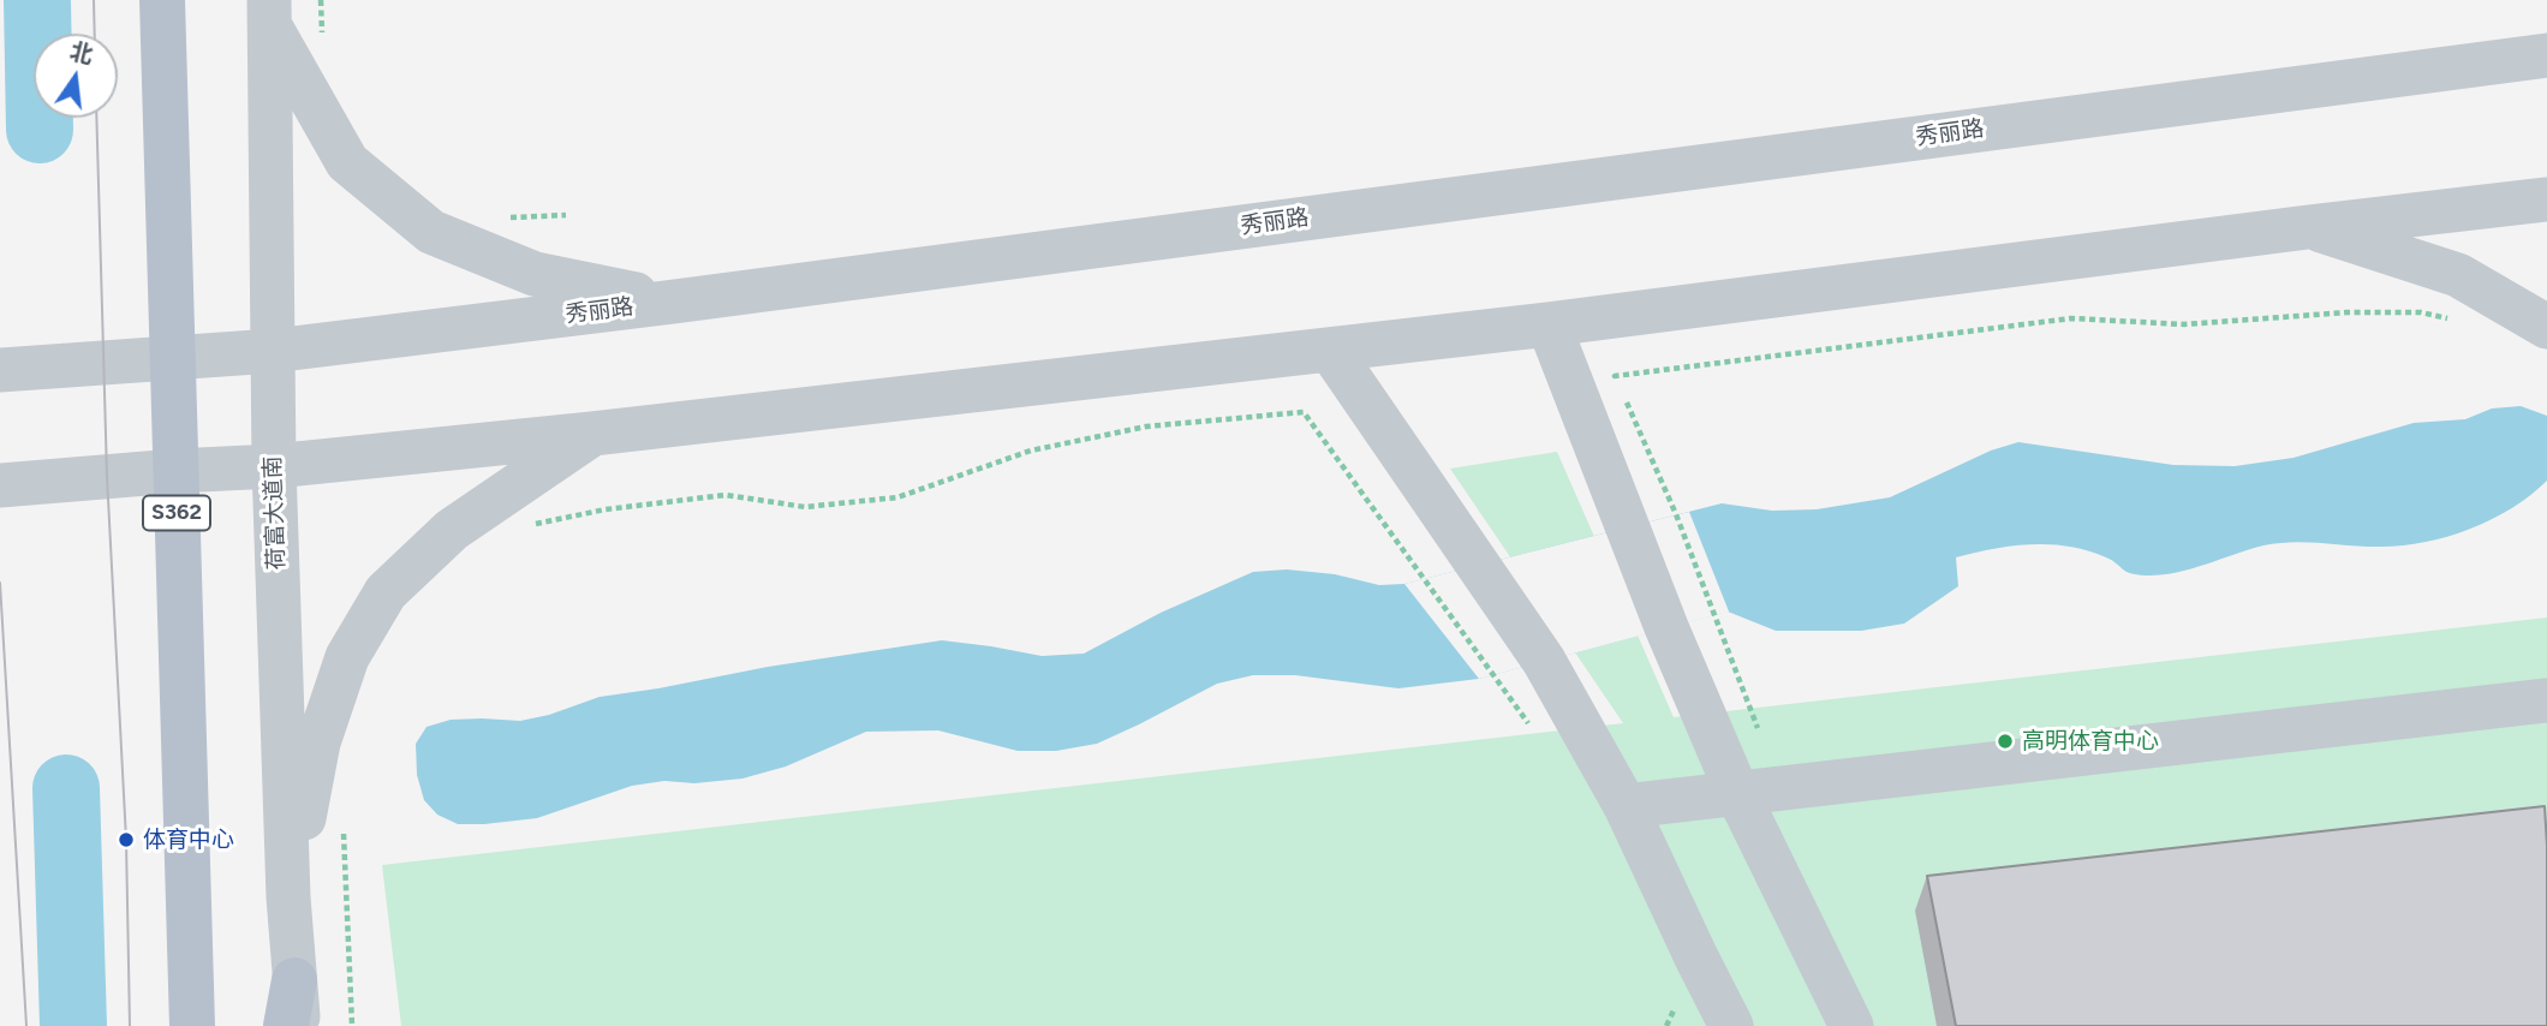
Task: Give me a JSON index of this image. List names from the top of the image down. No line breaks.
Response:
{"streets":{"main road":["S362"],"street":["秀丽路","荷富大道南"]},"crossings":[["秀丽路","S362"],["秀丽路","荷富大道南"]],"places":["高明体育中心","体育中心"],"north":"top"}
